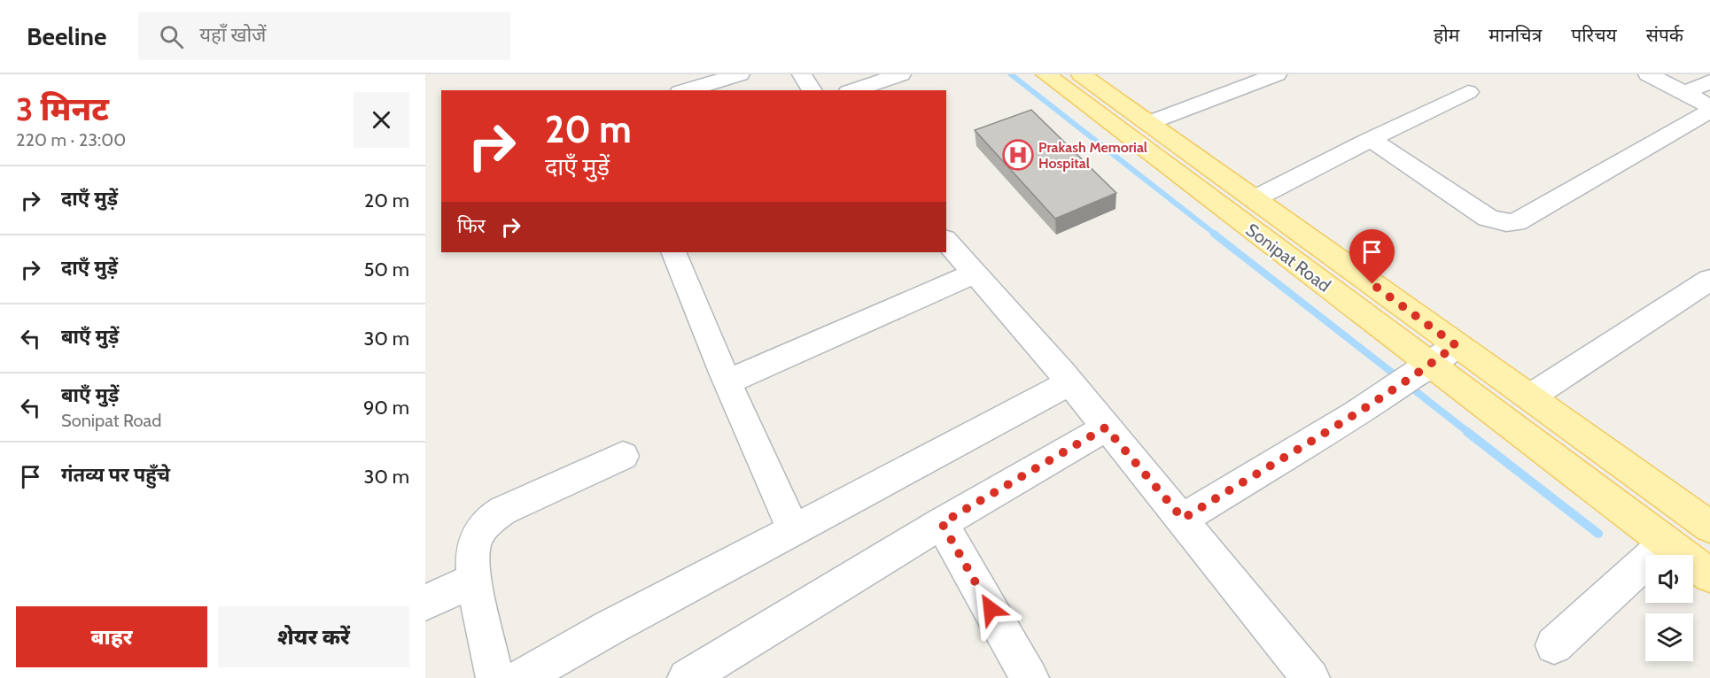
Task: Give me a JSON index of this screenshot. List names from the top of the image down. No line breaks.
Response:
{"streets":{"main road":["Sonipat Road"]},"places":{"hospital":["Prakash Memorial Hospital"]},"page":{"header":"Beeline","search":"यहाँ खोजें","nav":["होम","मानचित्र","परिचय","संपर्क"],"heading":["3 मिनट","220 m · 23:00"],"turn":["20 m","दाएँ मुड़ें"],"list":[{"name":"दाएँ मुड़ें","value":"20 m"},{"name":"दाएँ मुड़ें","value":"50 m"},{"name":"बाएँ मुड़ें","value":"30 m"},{"name":"बाएँ मुड़ें","note":"Sonipat Road","value":"90 m"},{"name":"गंतव्य पर पहुँचे","value":"30 m"}],"then":"फिर","buttons":["बाहर","शेयर करें"]}}
